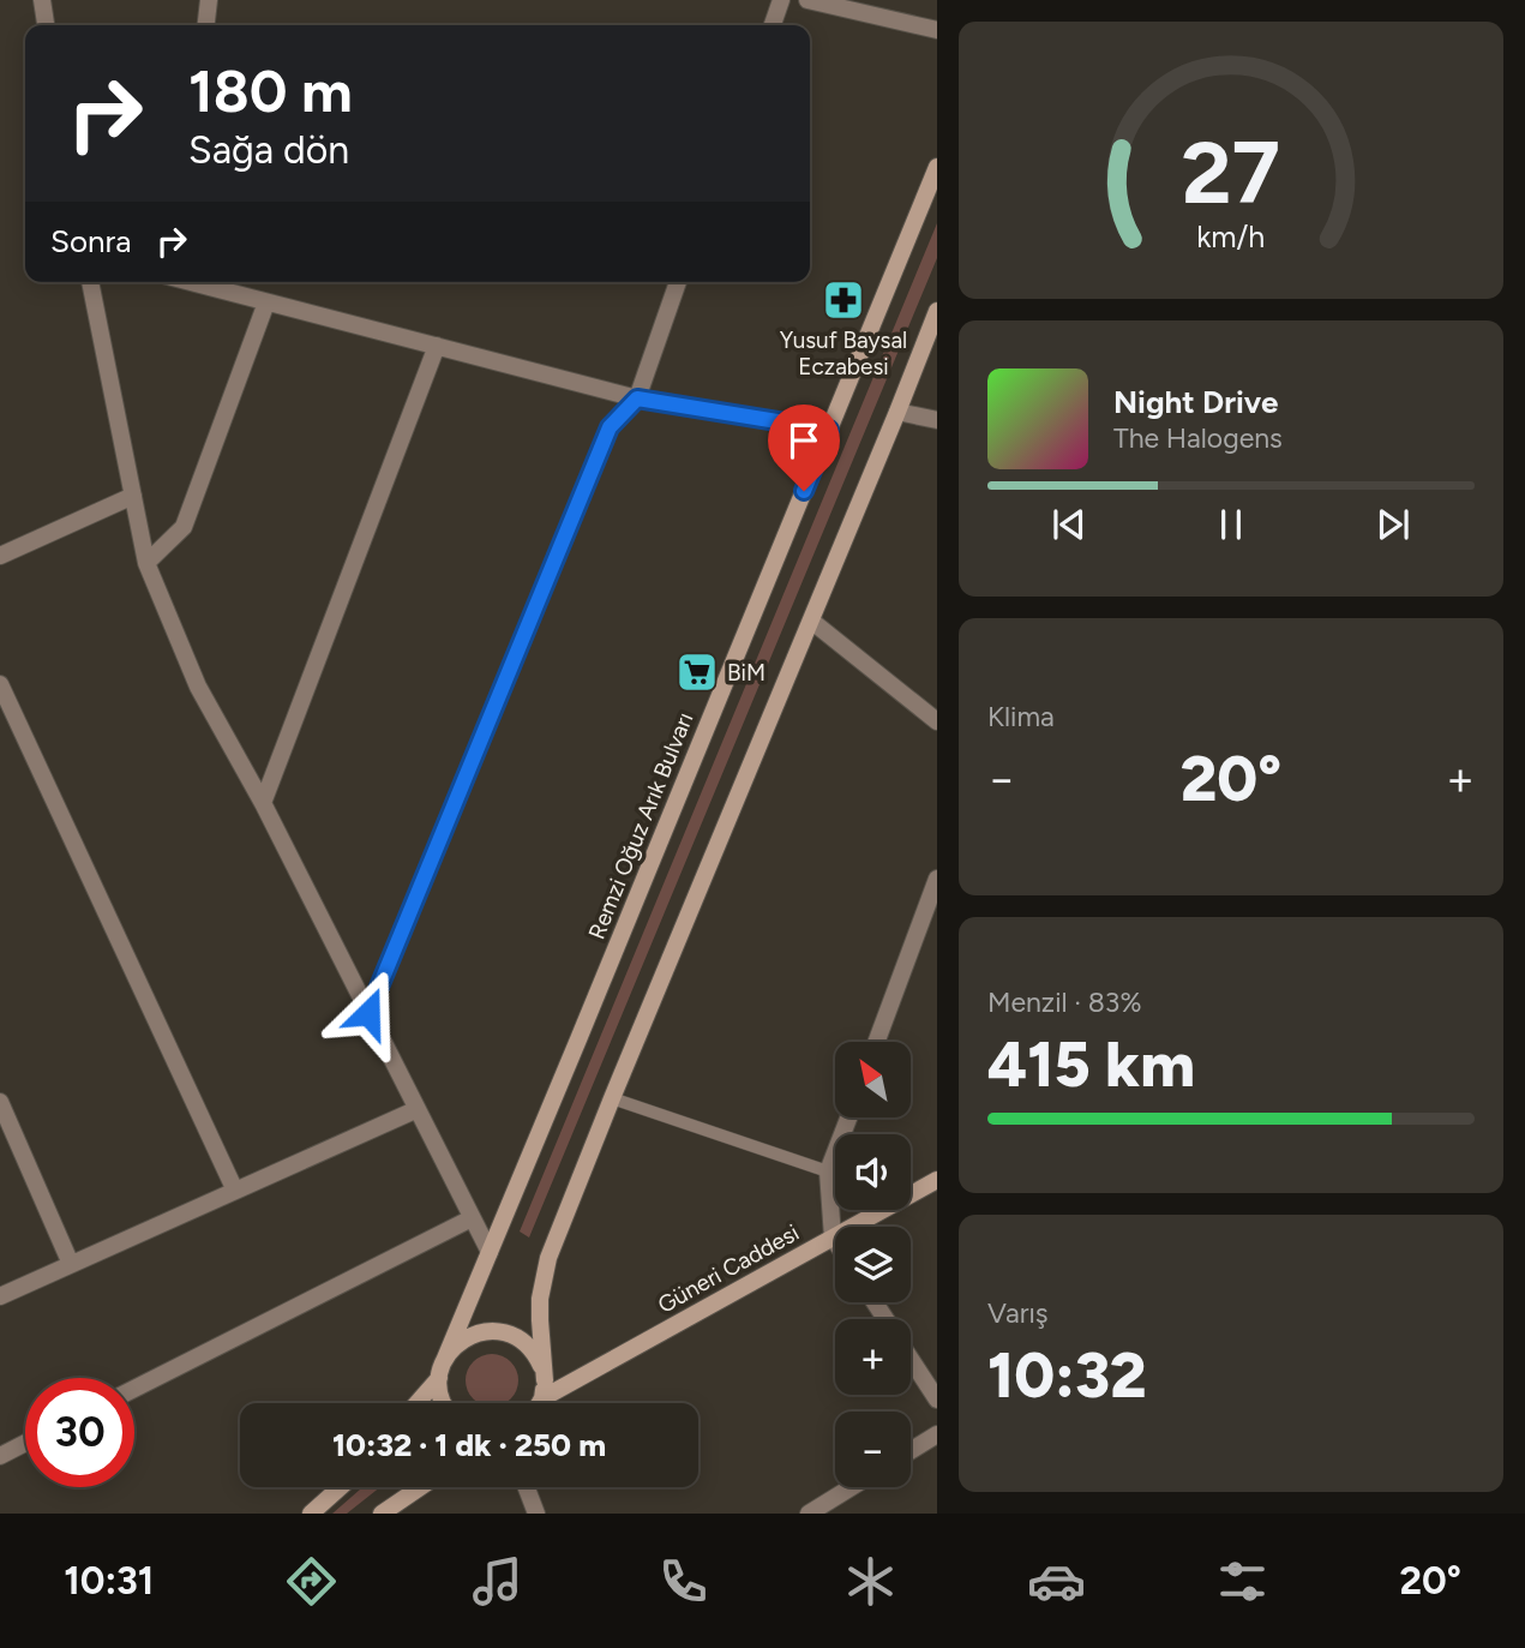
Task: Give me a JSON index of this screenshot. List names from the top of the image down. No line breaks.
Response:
{"streets":{"main road":["Remzi Oğuz Arık Bulvarı","Güneri Caddesi"]},"places":{"pharmacy":["Yusuf Baysal Eczabesi"],"supermarket":["BiM"]},"north":"top left","page":{"turn":["180 m","Sağa dön"],"then":"Sonra","song":["Night Drive","The Halogens"],"tile":["Klima",["Menzil · 83%","415 km"],["Varış","10:32"]],"heat":["−","20°","+"],"map_buttons":["+","−"],"limit":"30","trip":"10:32 · 1 dk · 250 m","tabs":["10:31","20°"],"gauge":["27","km/h"]}}
